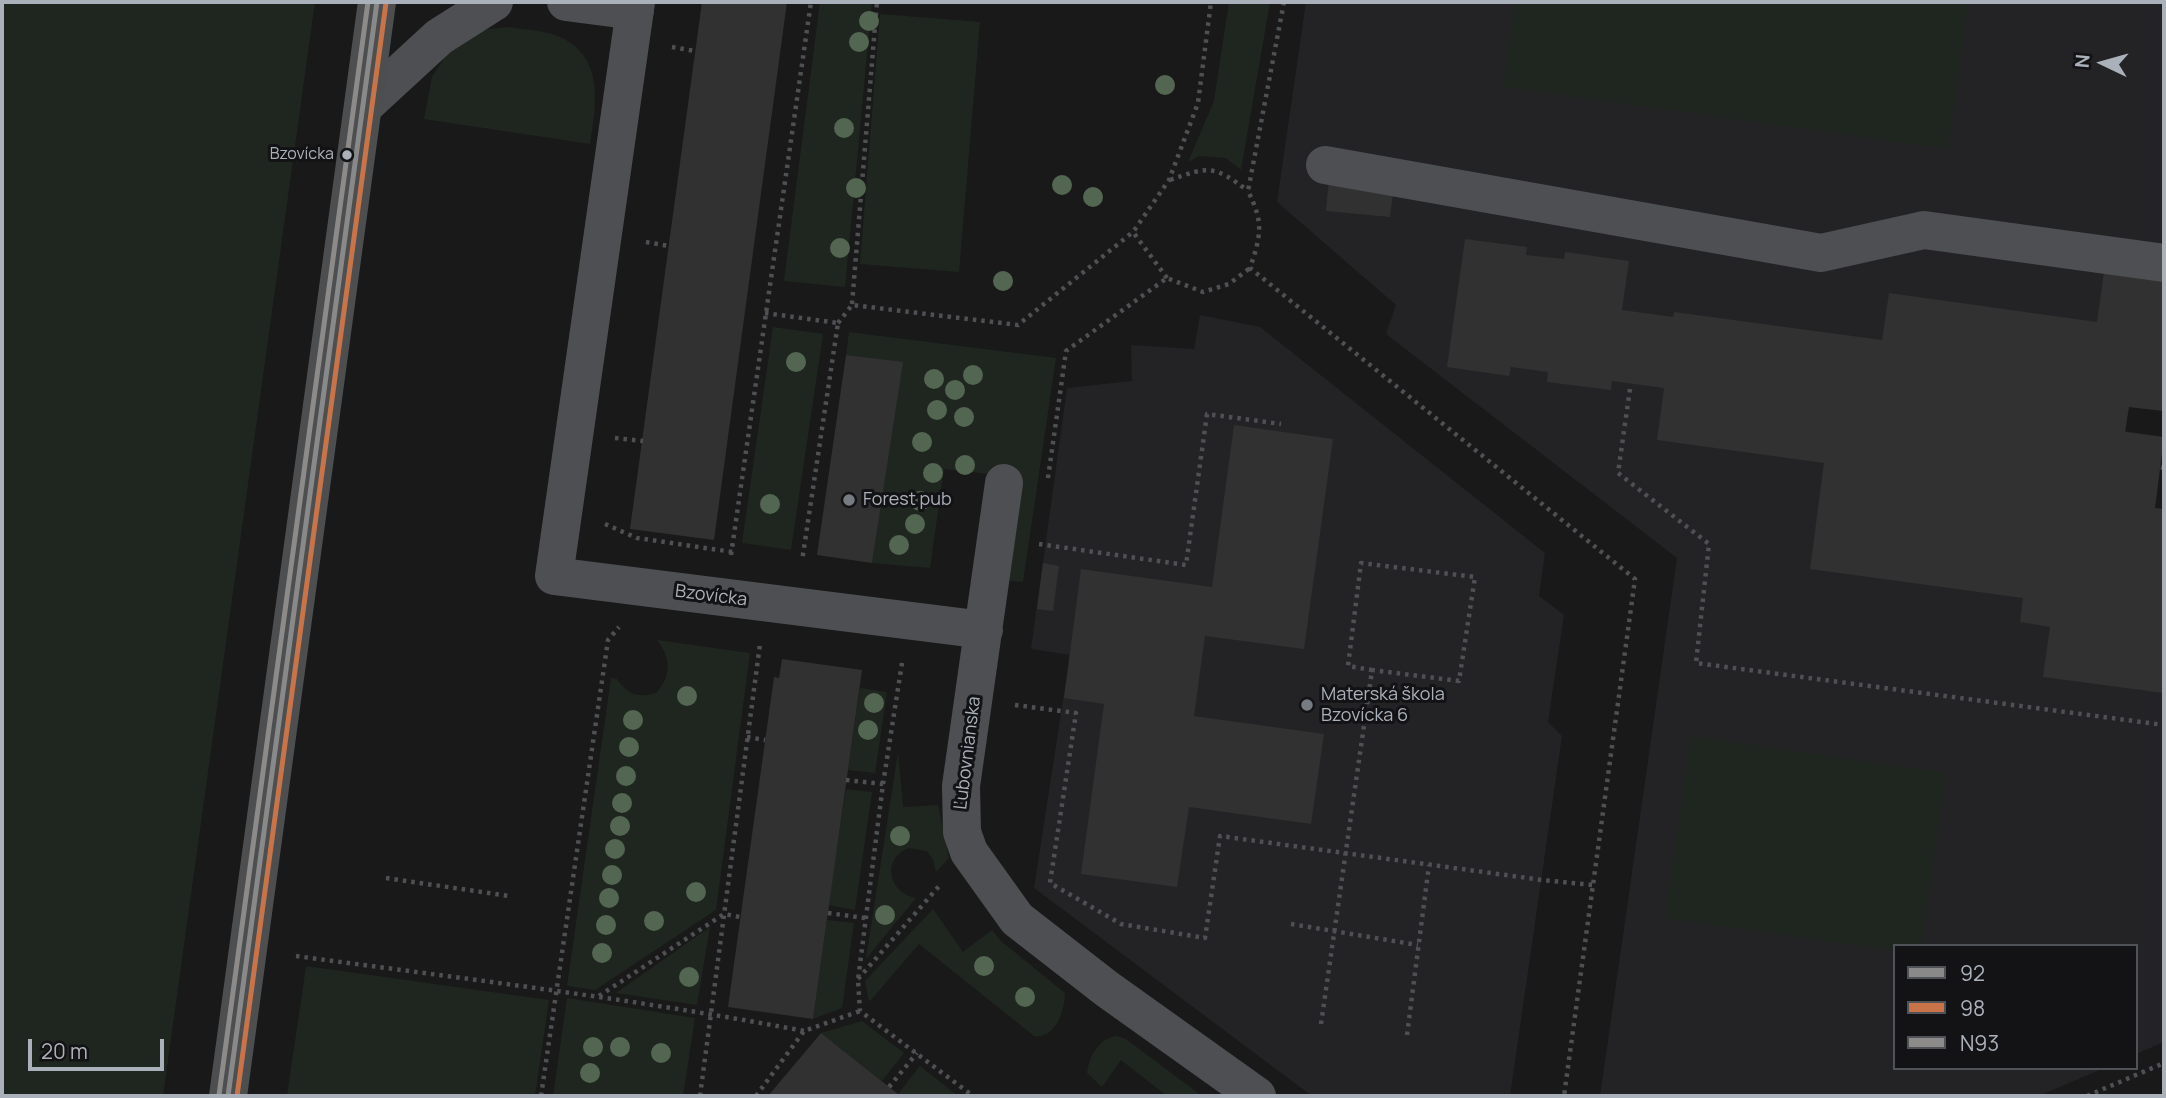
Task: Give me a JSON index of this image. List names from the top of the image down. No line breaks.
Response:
{"streets":{"street":["Bzovícka","Ľubovnianska"]},"crossings":[["Bzovícka","Ľubovnianska"]],"places":["Bzovícka","Forest pub","Materská škola Bzovícka 6"],"lines":["transit line 92","transit line N93","transit line 98"],"legend":["92","98","N93"],"scale_bar":"20 m","north":"left"}
